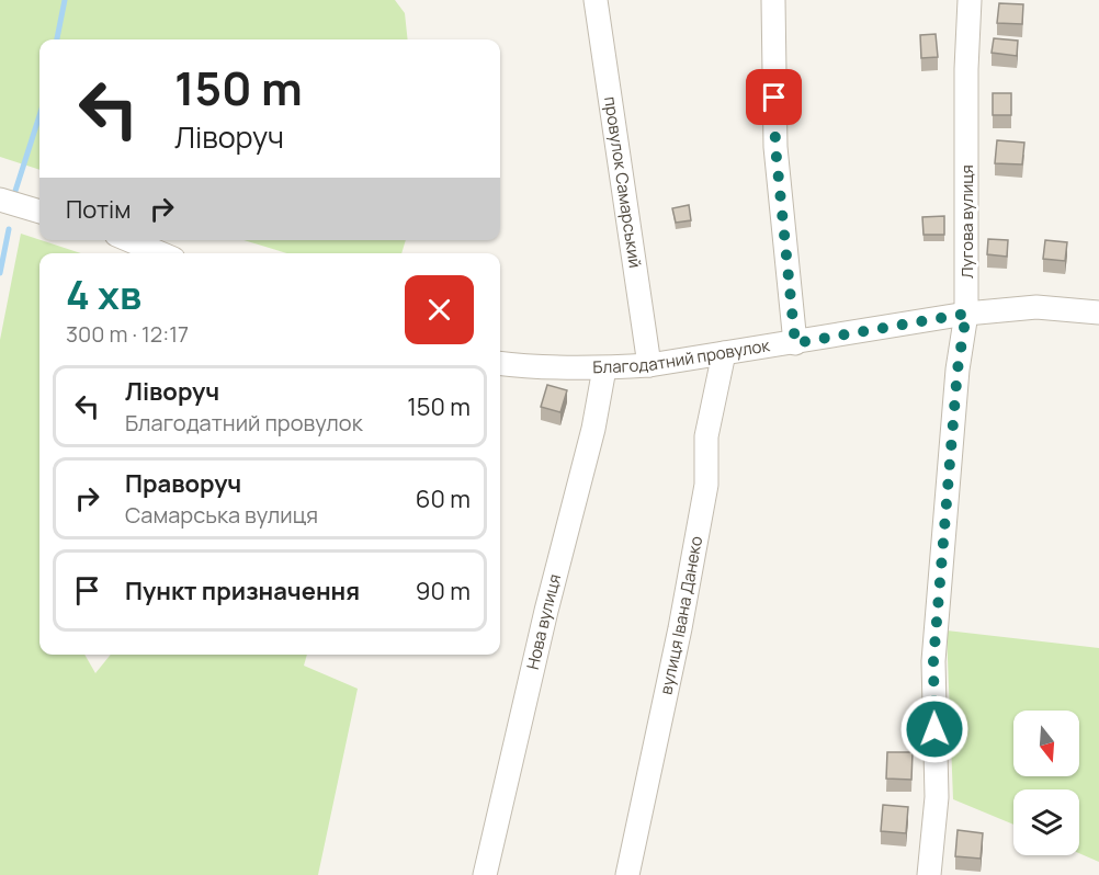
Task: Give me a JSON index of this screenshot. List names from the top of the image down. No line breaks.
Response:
{"streets":{"street":["провулок Самарський","Лугова вулиця","Благодатний провулок","вулиця Івана Данеко","Нова вулиця"]},"crossings":[["провулок Самарський","Благодатний провулок"],["Лугова вулиця","Благодатний провулок"],["Благодатний провулок","вулиця Івана Данеко"],["Благодатний провулок","Нова вулиця"]],"north":"bottom","page":{"turn":["150 m","Ліворуч"],"then":"Потім","heading":["4 хв","300 m · 12:17"],"list":[{"name":"Ліворуч","note":"Благодатний провулок","value":"150 m"},{"name":"Праворуч","note":"Самарська вулиця","value":"60 m"},{"name":"Пункт призначення","value":"90 m"}]}}
